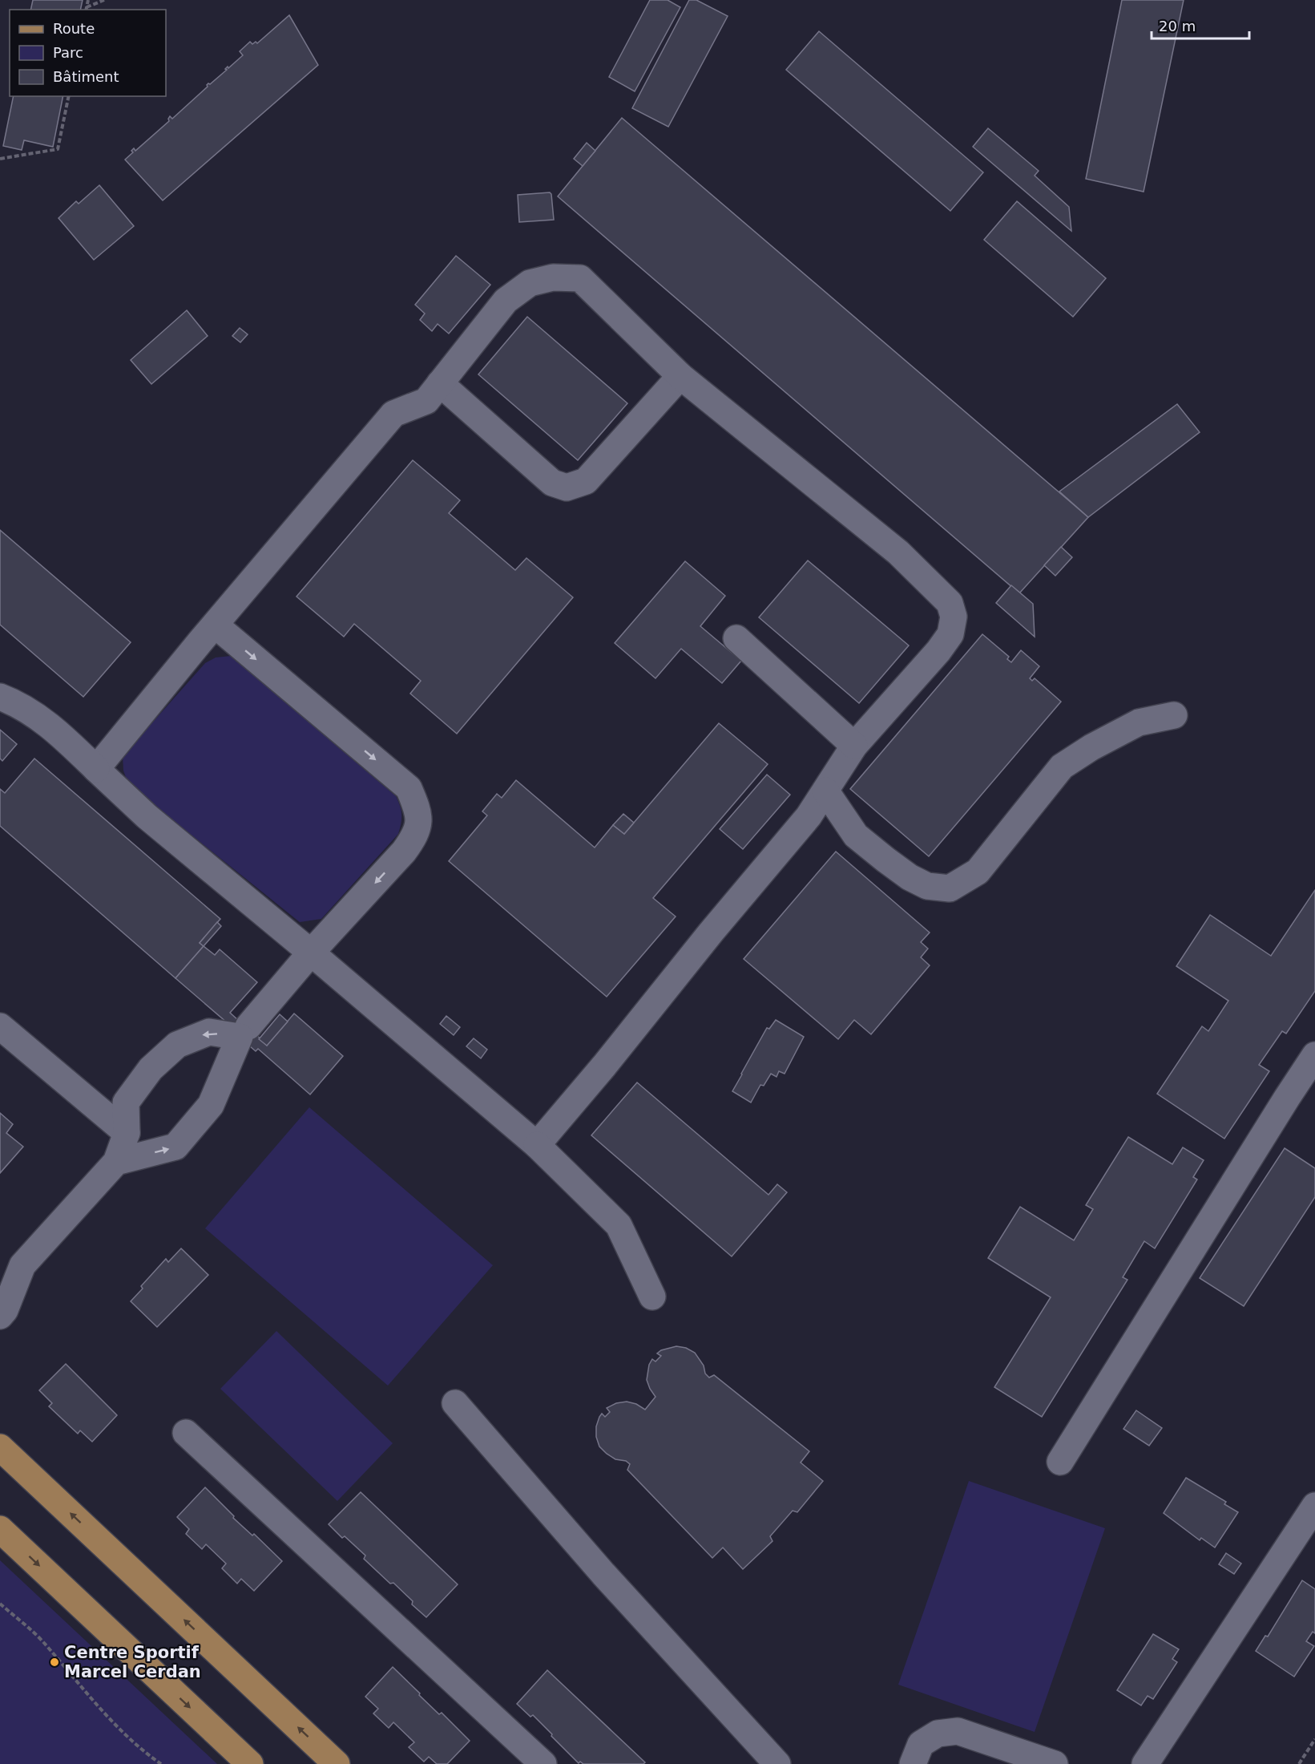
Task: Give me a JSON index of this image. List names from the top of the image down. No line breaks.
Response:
{"places":["Centre Sportif Marcel Cerdan"],"legend":["Route","Parc","Bâtiment"],"scale_bar":"20 m"}
